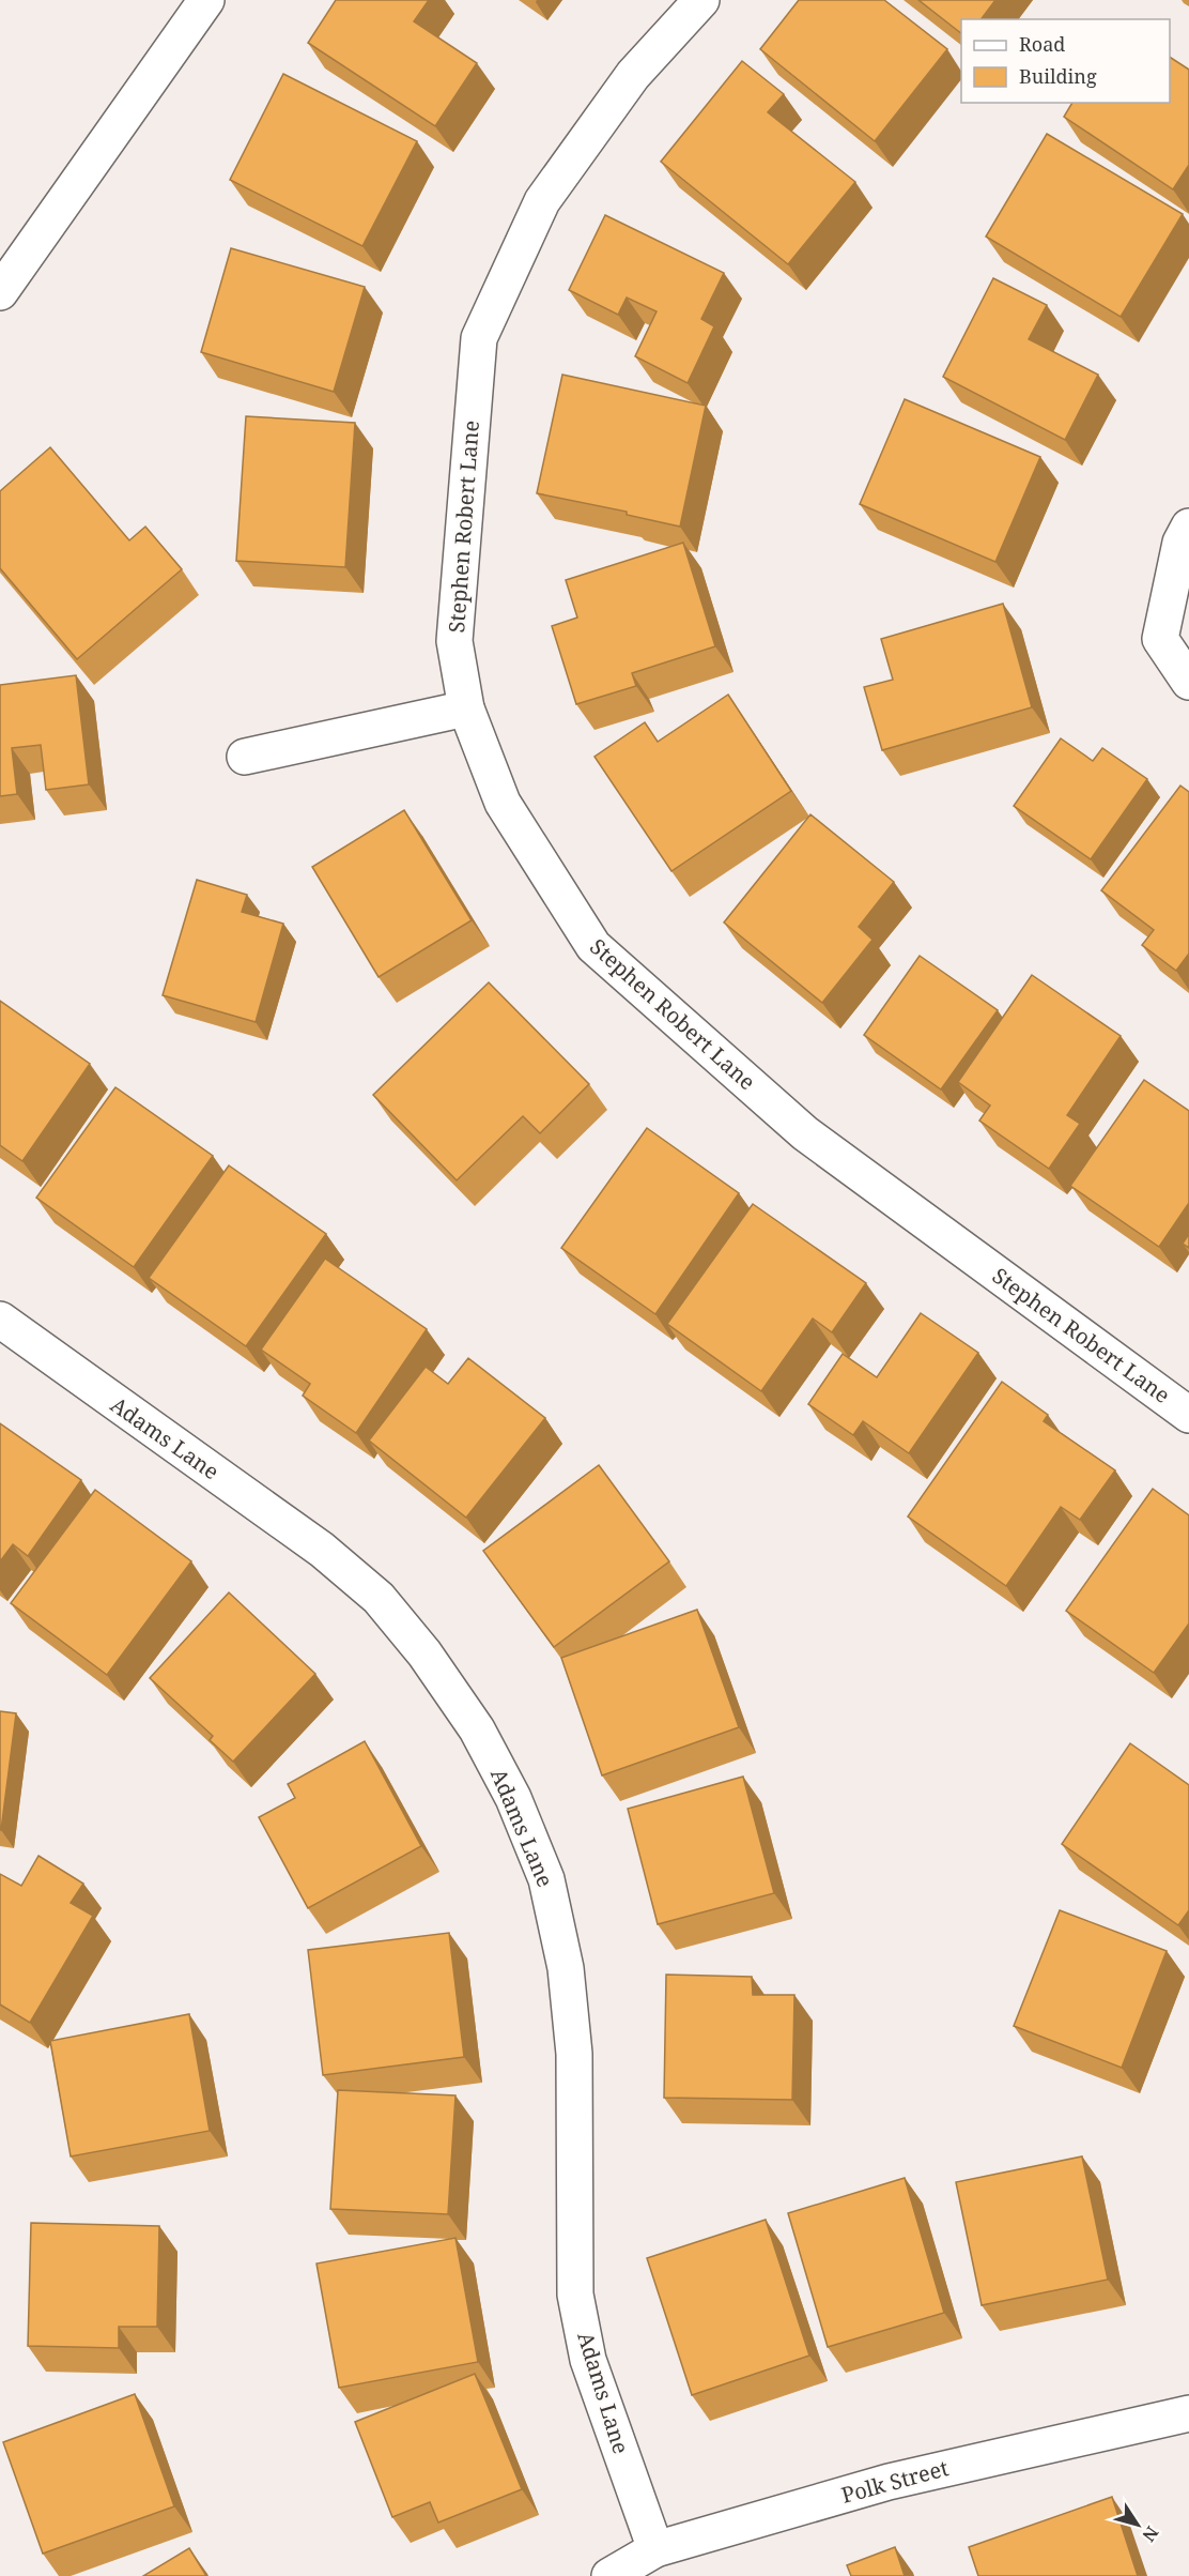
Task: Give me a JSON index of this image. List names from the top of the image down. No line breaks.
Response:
{"streets":{"street":["Stephen Robert Lane","Adams Lane","Polk Street"]},"crossings":[["Adams Lane","Polk Street"]],"legend":["Road","Building"],"north":"bottom right"}
